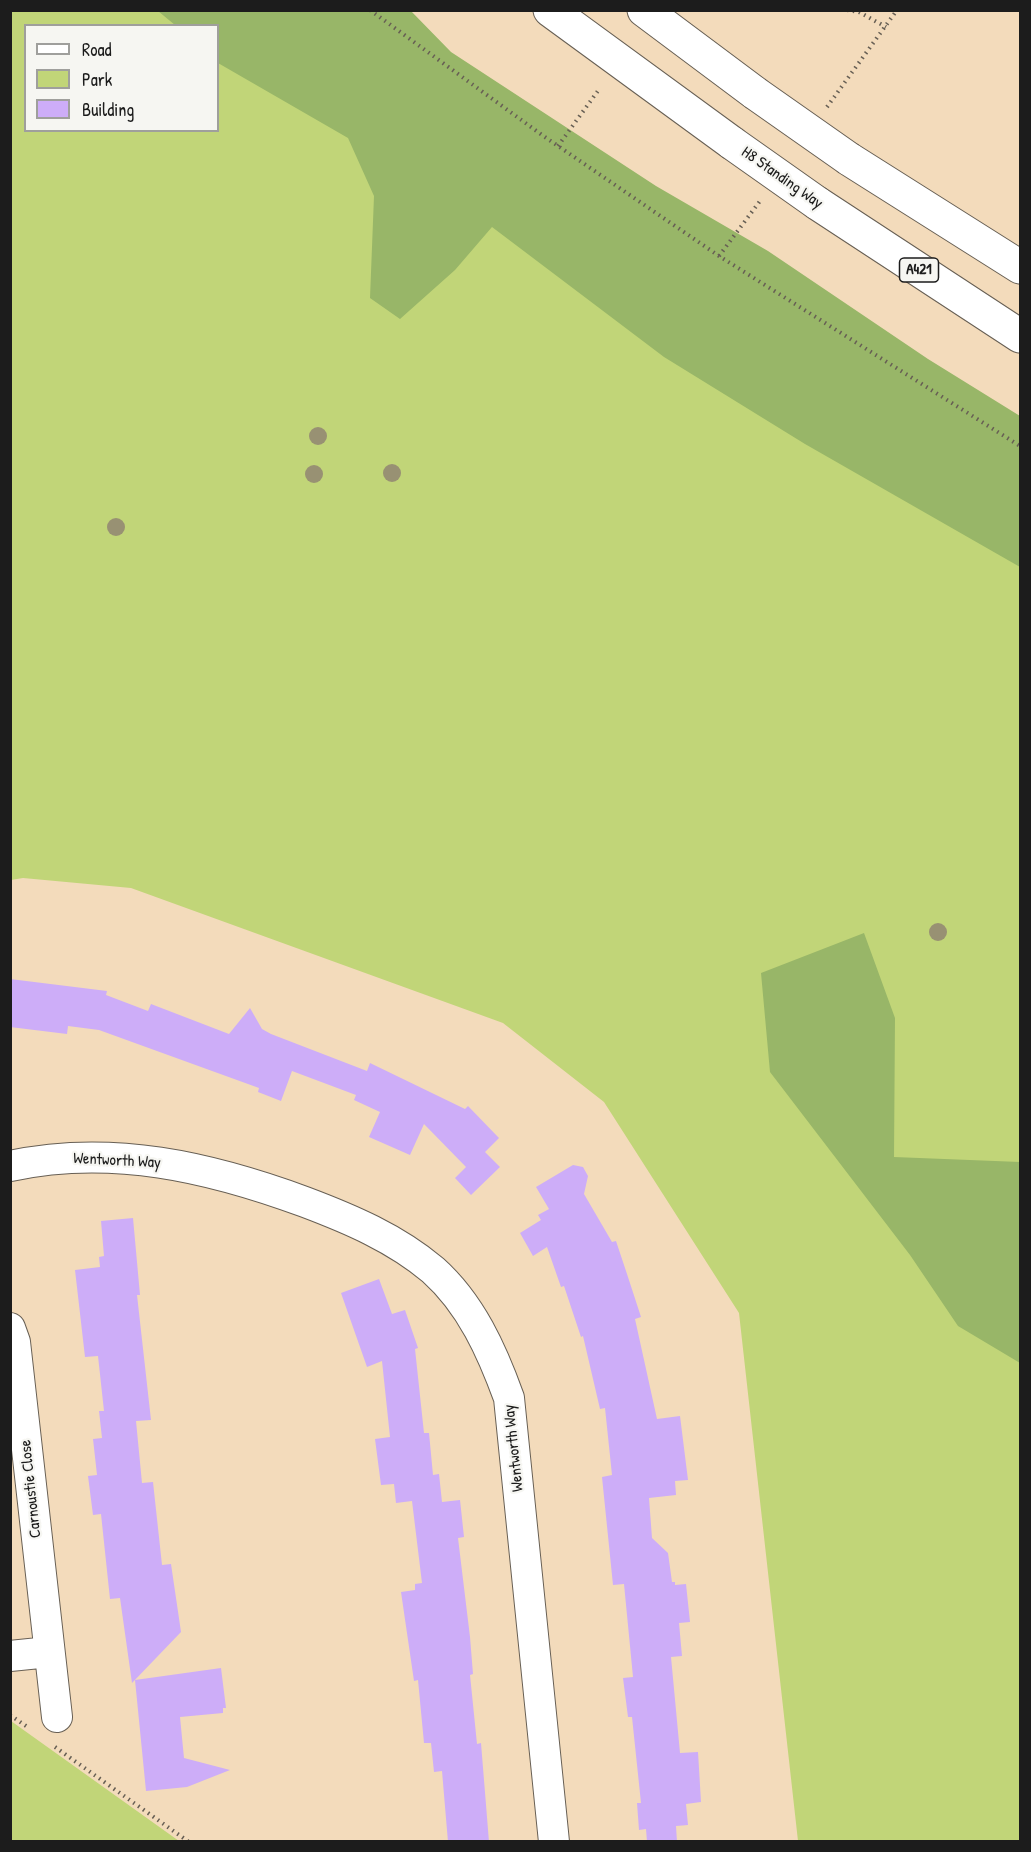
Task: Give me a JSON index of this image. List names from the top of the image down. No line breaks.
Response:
{"streets":{"highway":["H8 Standing Way","A421"],"street":["Wentworth Way","Carnoustie Close"]},"legend":["Road","Park","Building"]}
